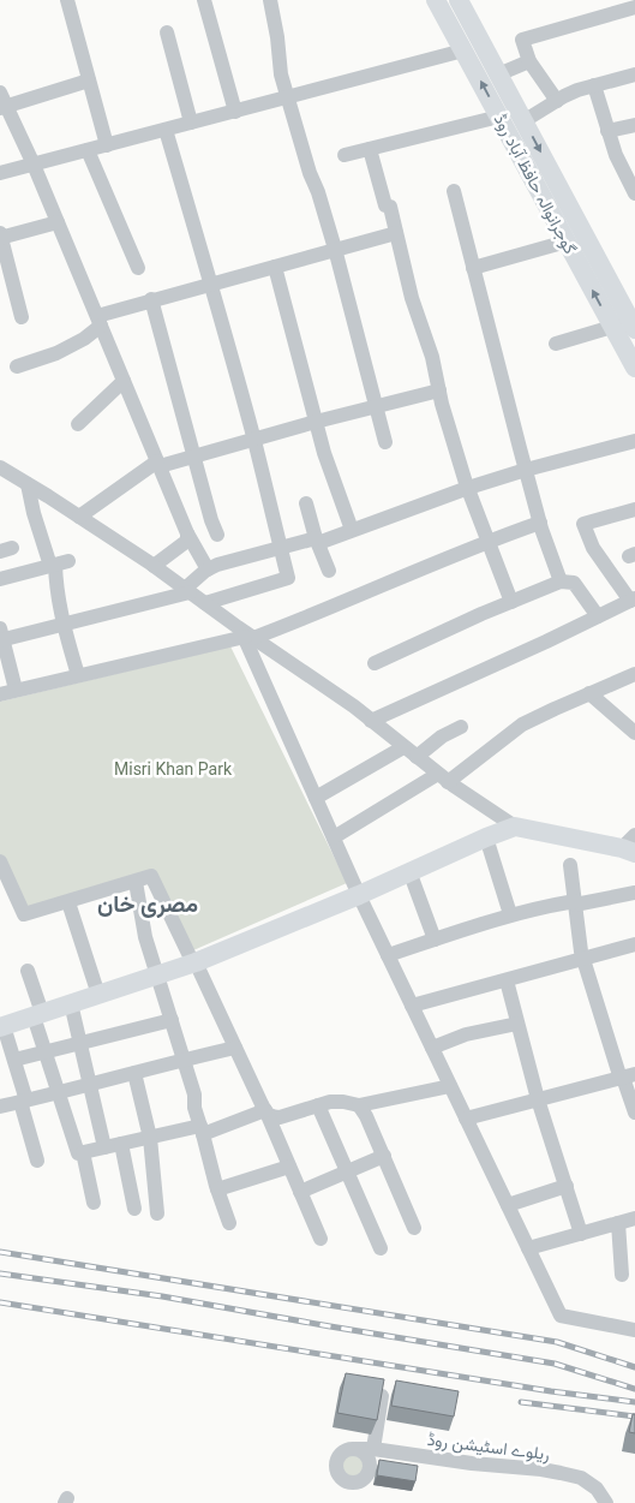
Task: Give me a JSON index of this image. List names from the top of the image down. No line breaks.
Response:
{"streets":{"main road":["گوجرانوالہ حافظ آباد روڈ"],"street":["ریلوے اسٹیشن روڈ"]},"districts":["مصری خان"],"parks":["Misri Khan Park"]}
